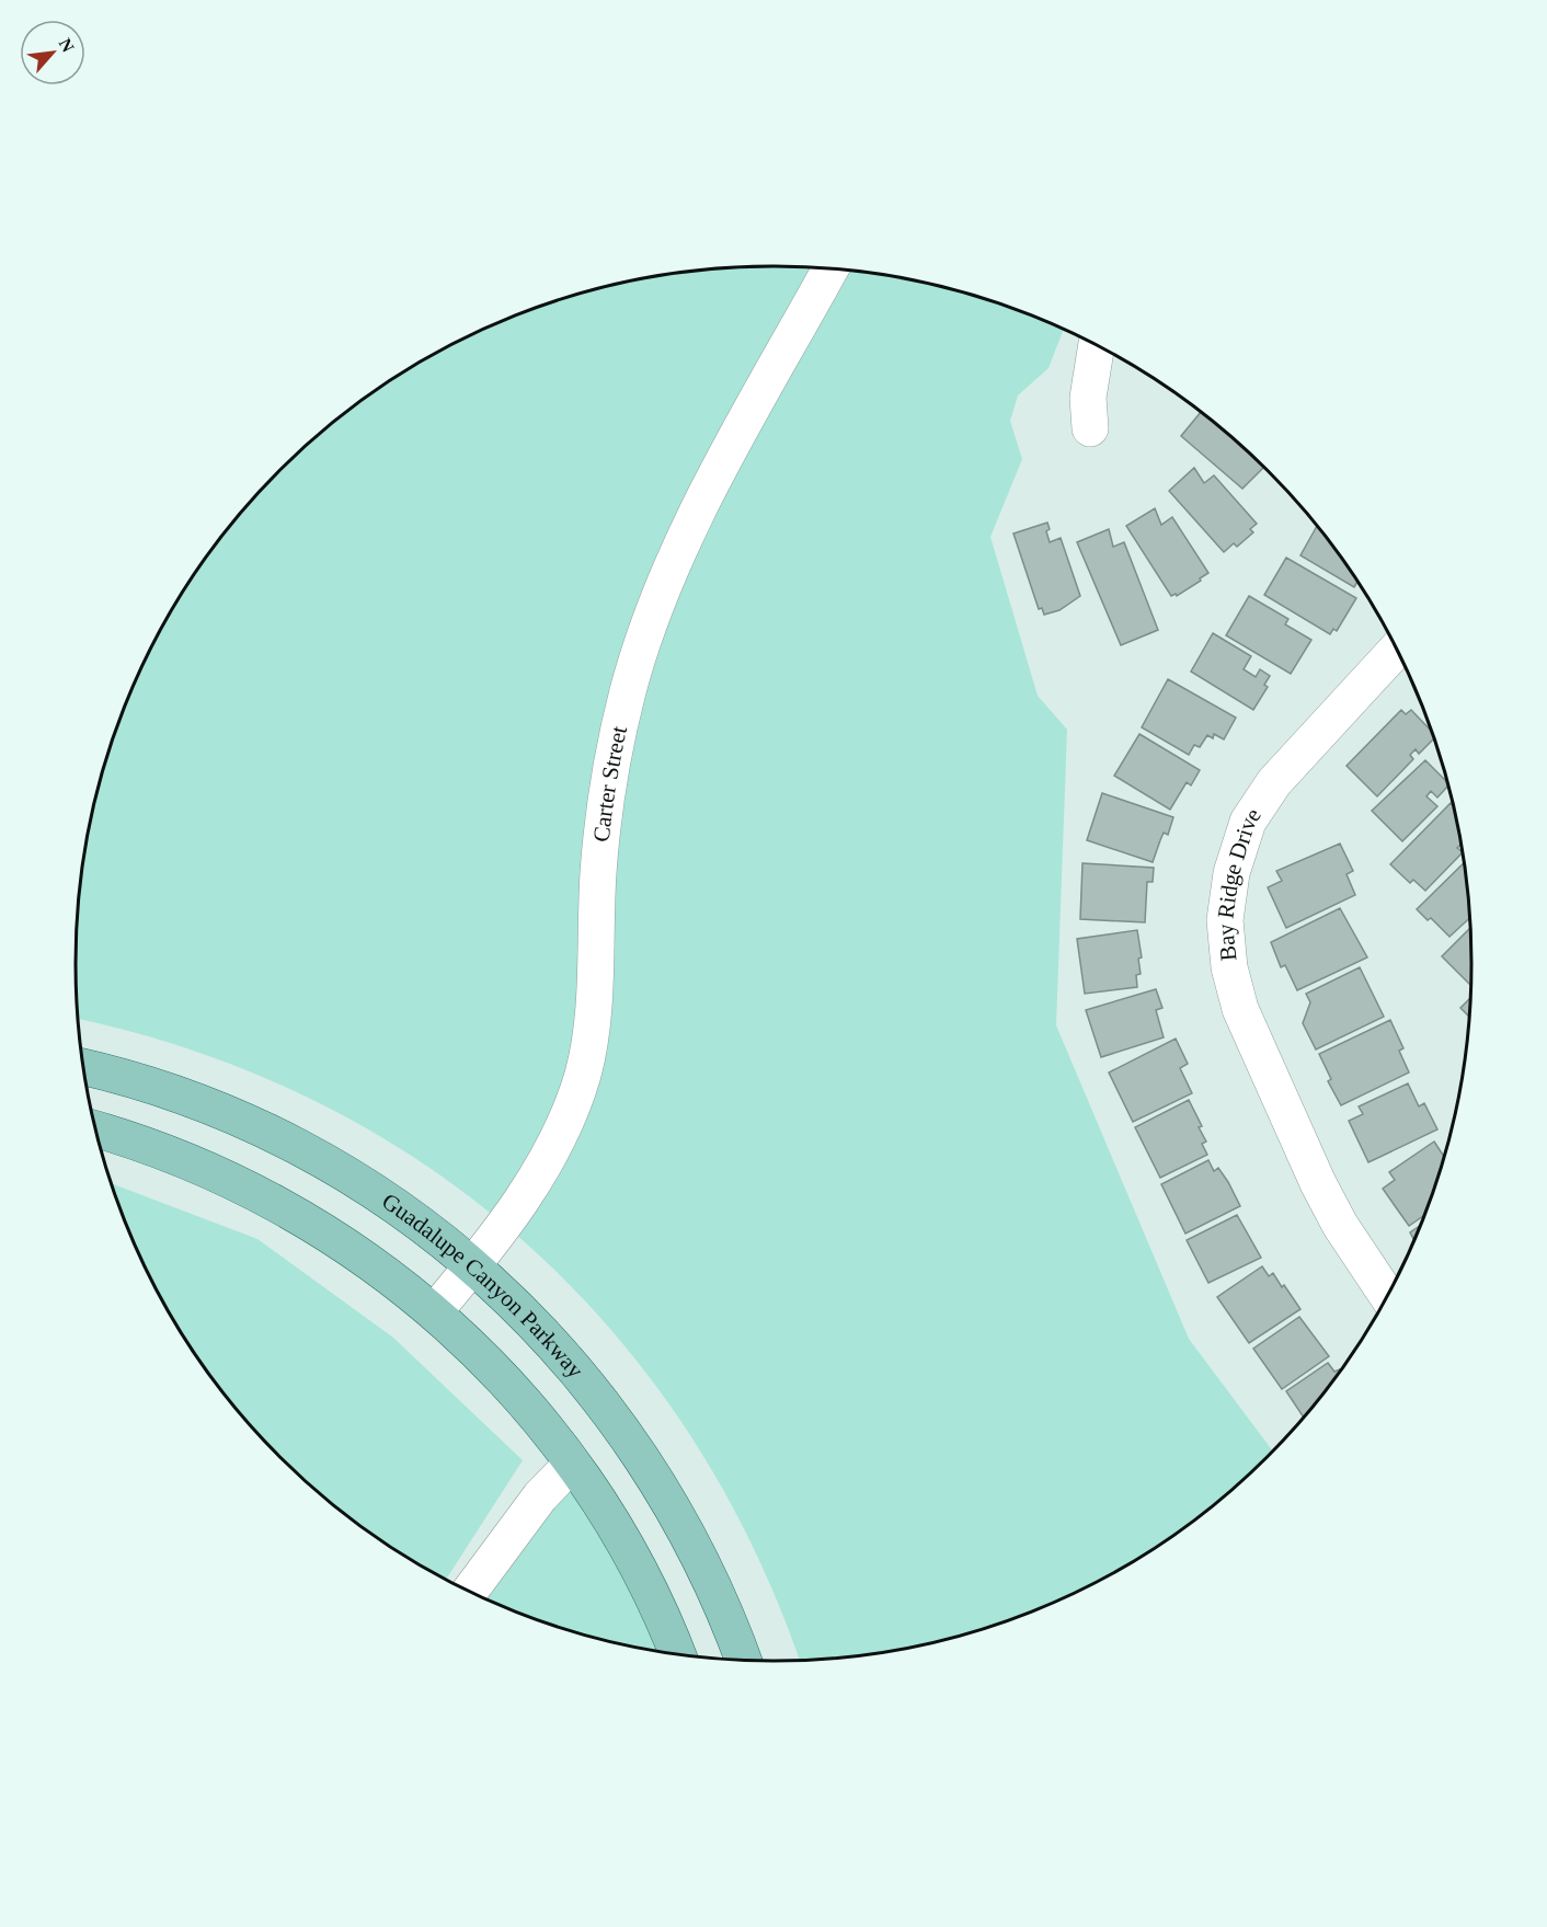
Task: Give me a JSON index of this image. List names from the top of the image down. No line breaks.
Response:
{"streets":{"main road":["Guadalupe Canyon Parkway"],"street":["Carter Street","Bay Ridge Drive"]},"crossings":[["Carter Street","Guadalupe Canyon Parkway"]],"north":"top right"}
